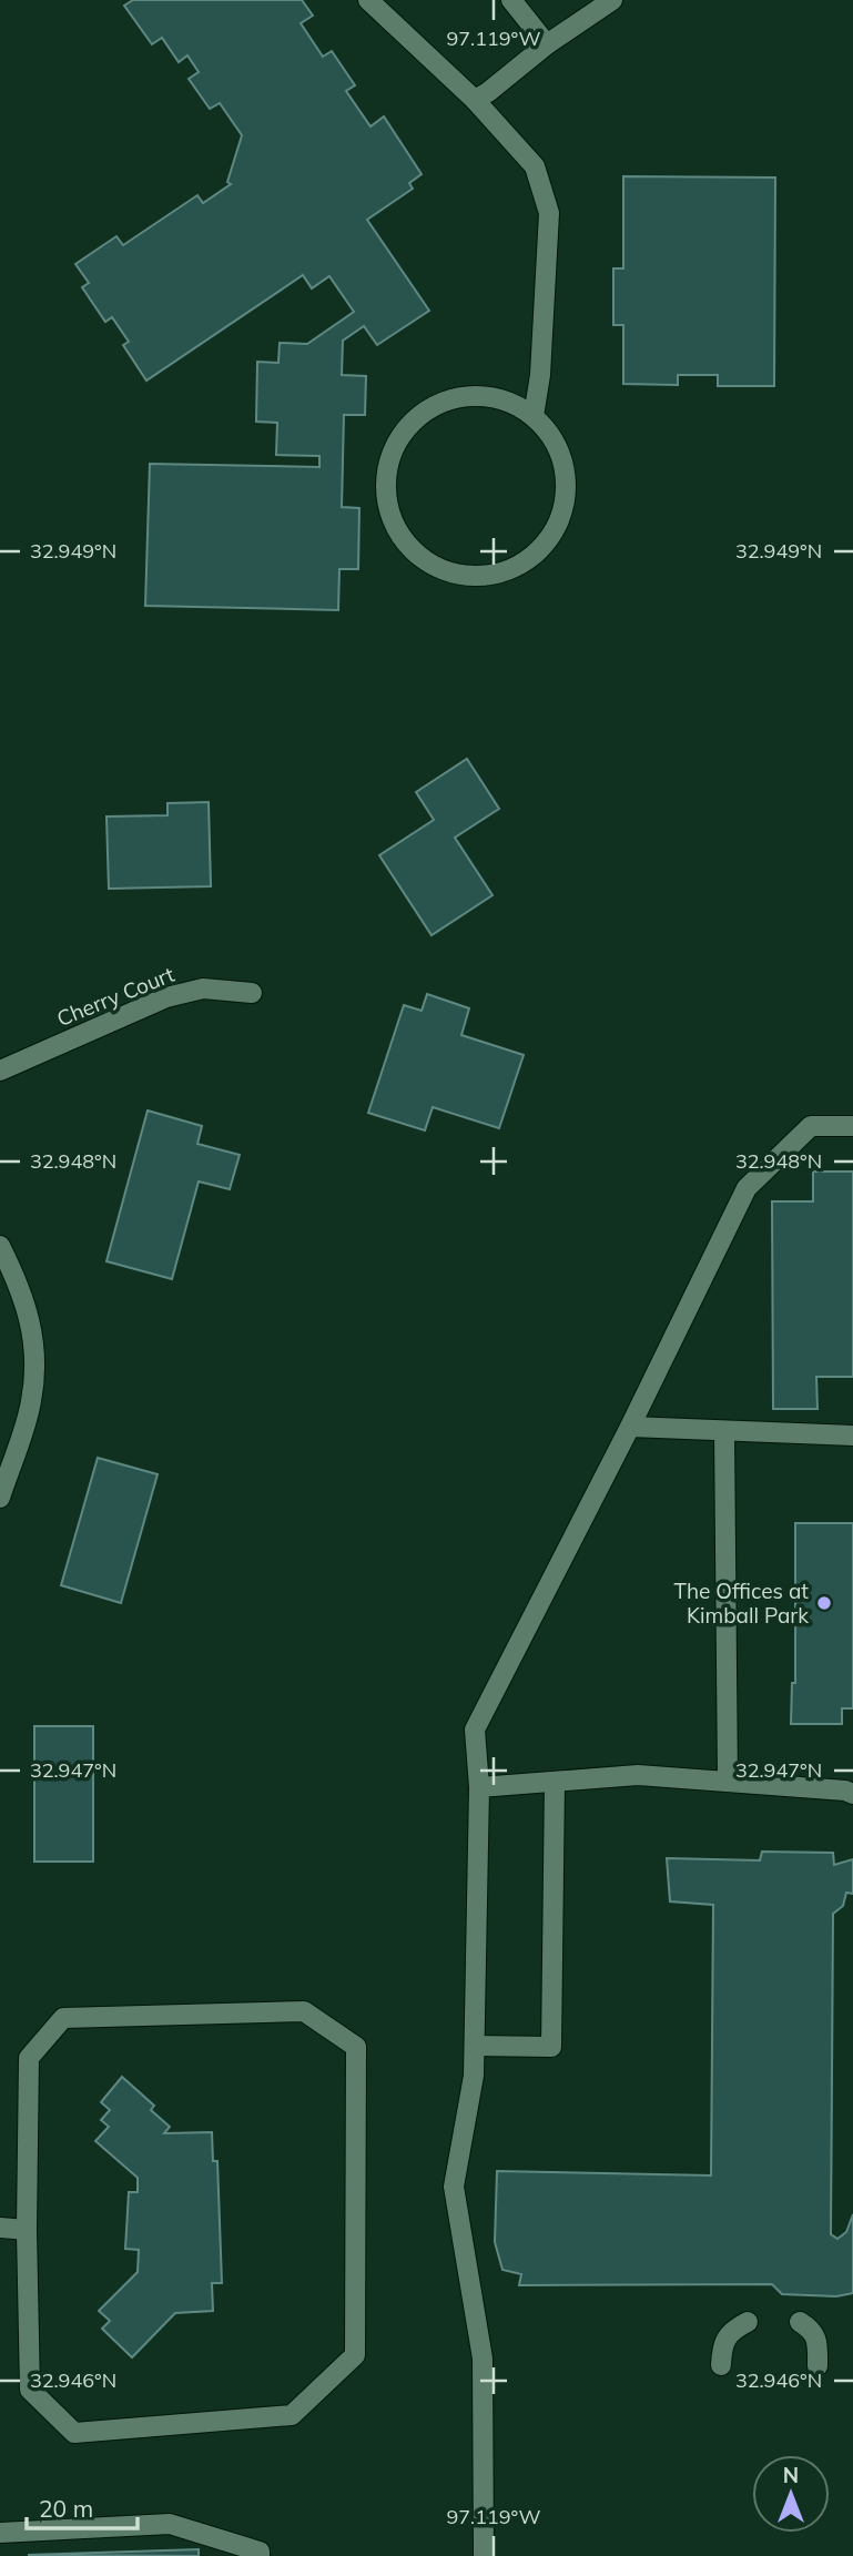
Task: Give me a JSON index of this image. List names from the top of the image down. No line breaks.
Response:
{"streets":{"street":["Cherry Court"]},"places":["The Offices at Kimball Park"],"scale_bar":"20 m","north":"top","coordinates":["97.119°W","32.949°N","32.948°N","32.947°N","32.946°N"]}
